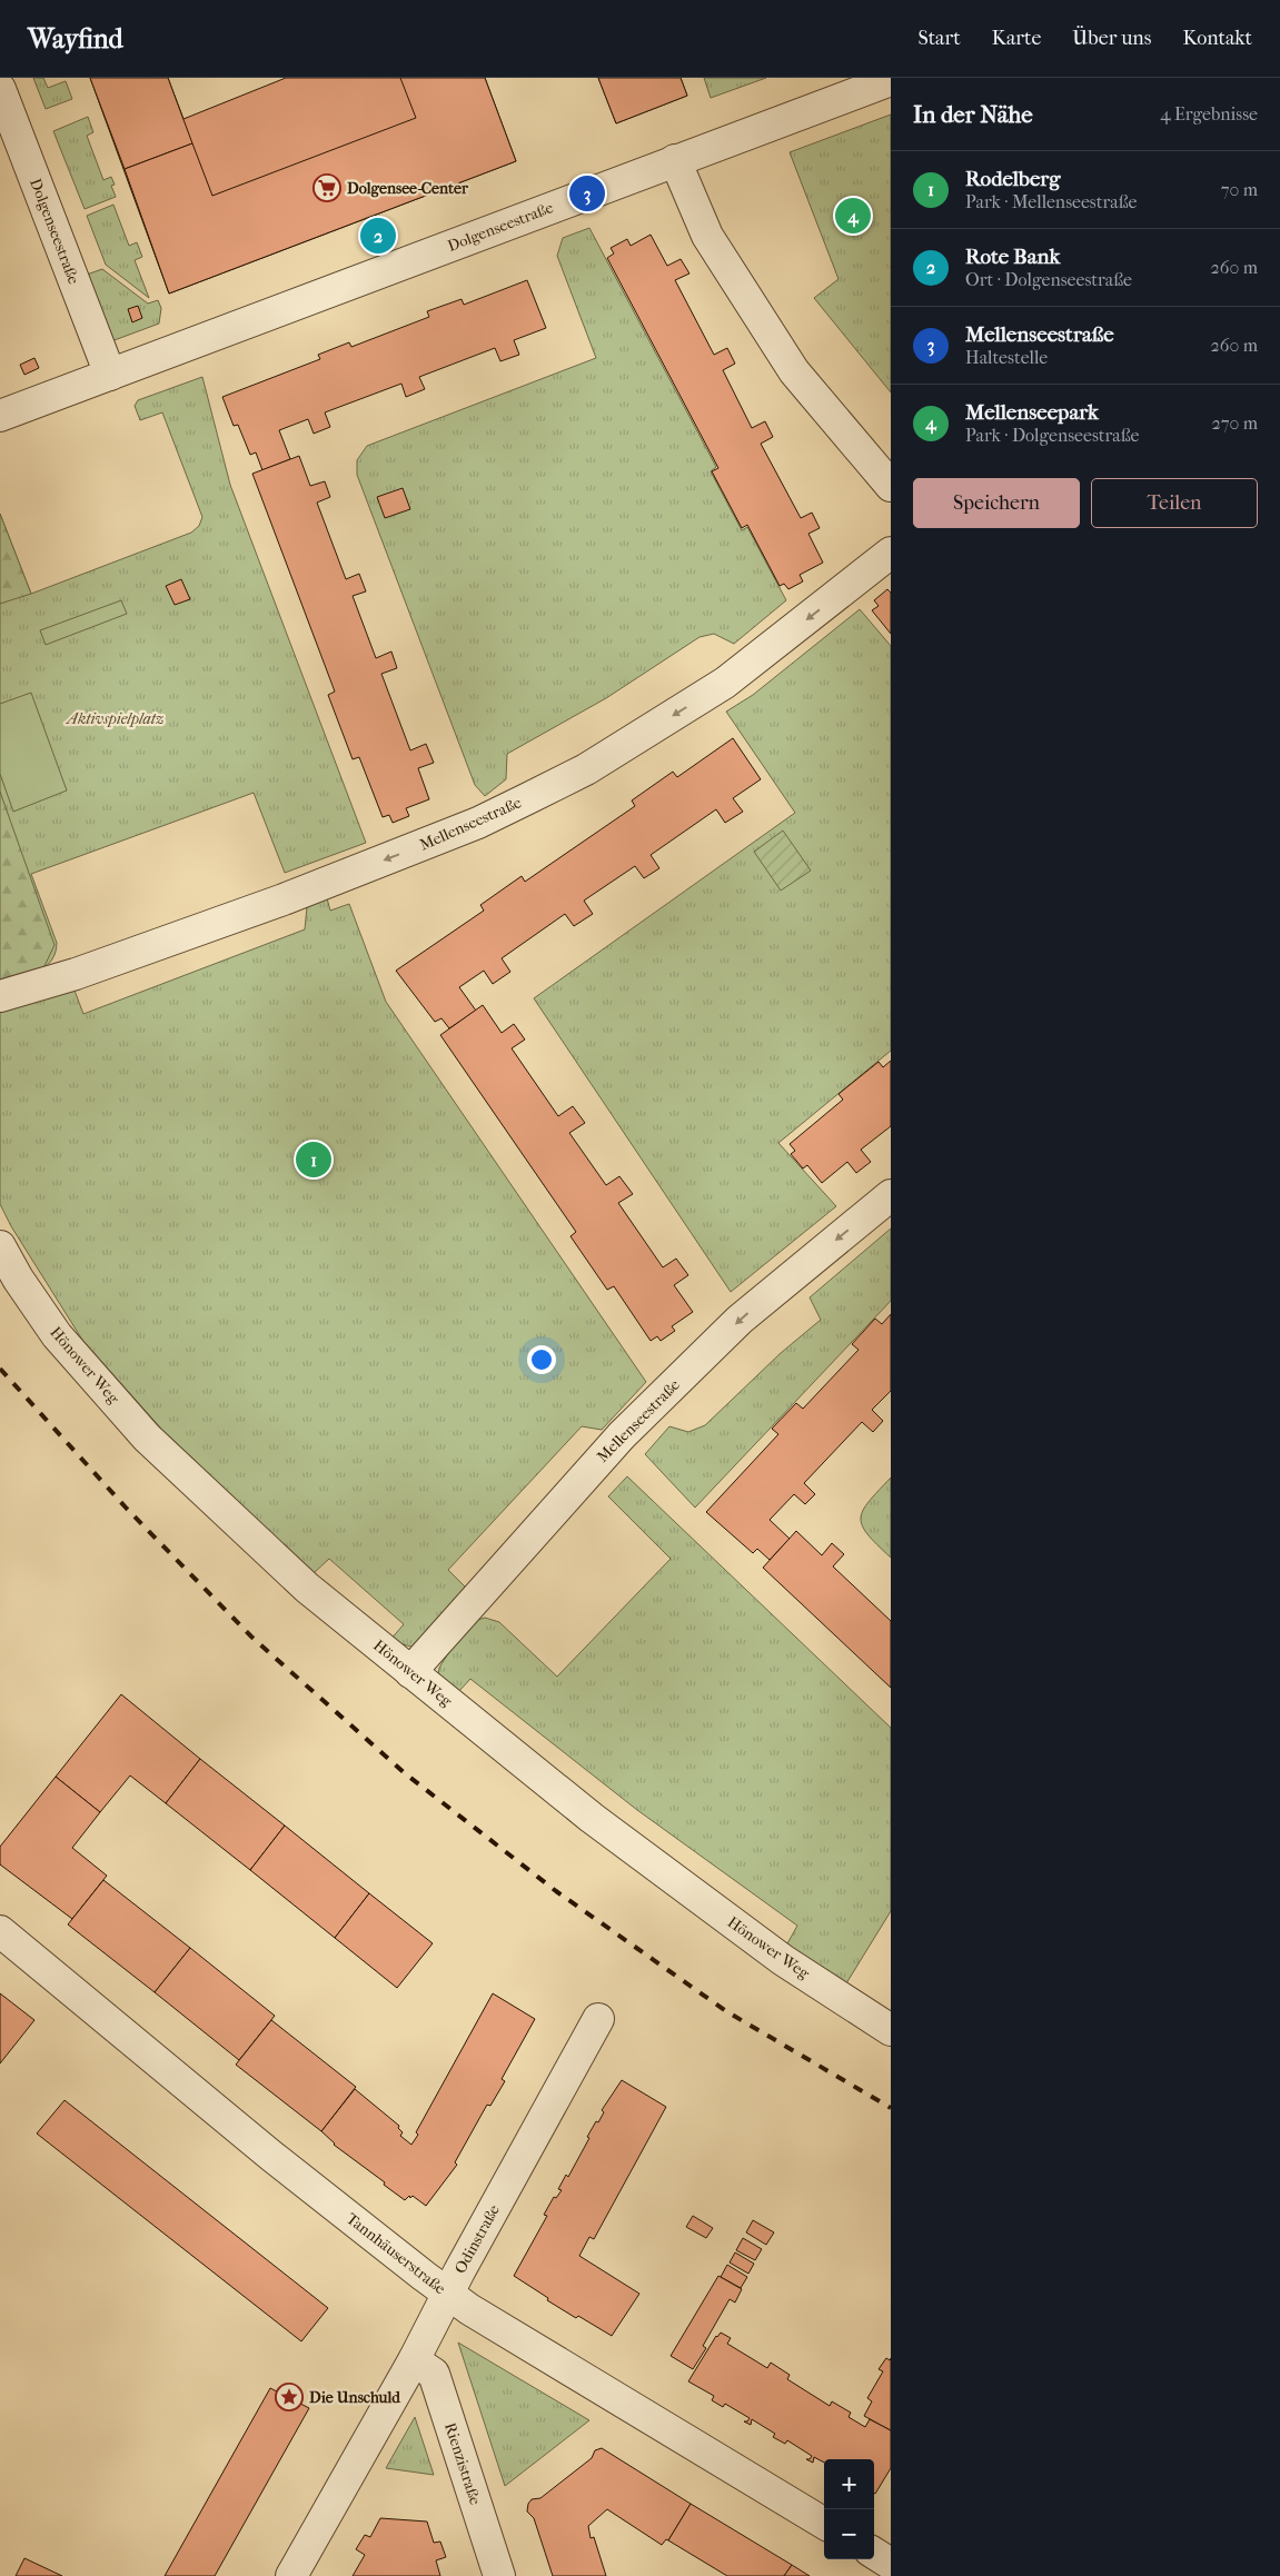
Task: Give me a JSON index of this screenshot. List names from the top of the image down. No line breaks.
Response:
{"streets":{"street":["Dolgenseestraße","Mellenseestraße","Hönower Weg","Odinstraße","Tannhäuserstraße","Rienzistraße"]},"crossings":[["Mellenseestraße","Hönower Weg"],["Odinstraße","Tannhäuserstraße"],["Odinstraße","Rienzistraße"]],"one_way":["Mellenseestraße"],"parks":["Aktivspielplatz"],"places":{"supermarket":["Dolgensee-Center"],"place":["Die Unschuld"]},"page":{"header":"Wayfind","nav":["Start","Karte","Über uns","Kontakt"],"heading":["In der Nähe","4 Ergebnisse"],"list":[{"mark":"1","name":"Rodelberg","note":"Park · Mellenseestraße","value":"70 m"},{"mark":"2","name":"Rote Bank","note":"Ort · Dolgenseestraße","value":"260 m"},{"mark":"3","name":"Mellenseestraße","note":"Haltestelle","value":"260 m"},{"mark":"4","name":"Mellenseepark","note":"Park · Dolgenseestraße","value":"270 m"}],"pins":["3","4","2","1"],"buttons":["Speichern","Teilen"],"map_buttons":["+","−"]}}
